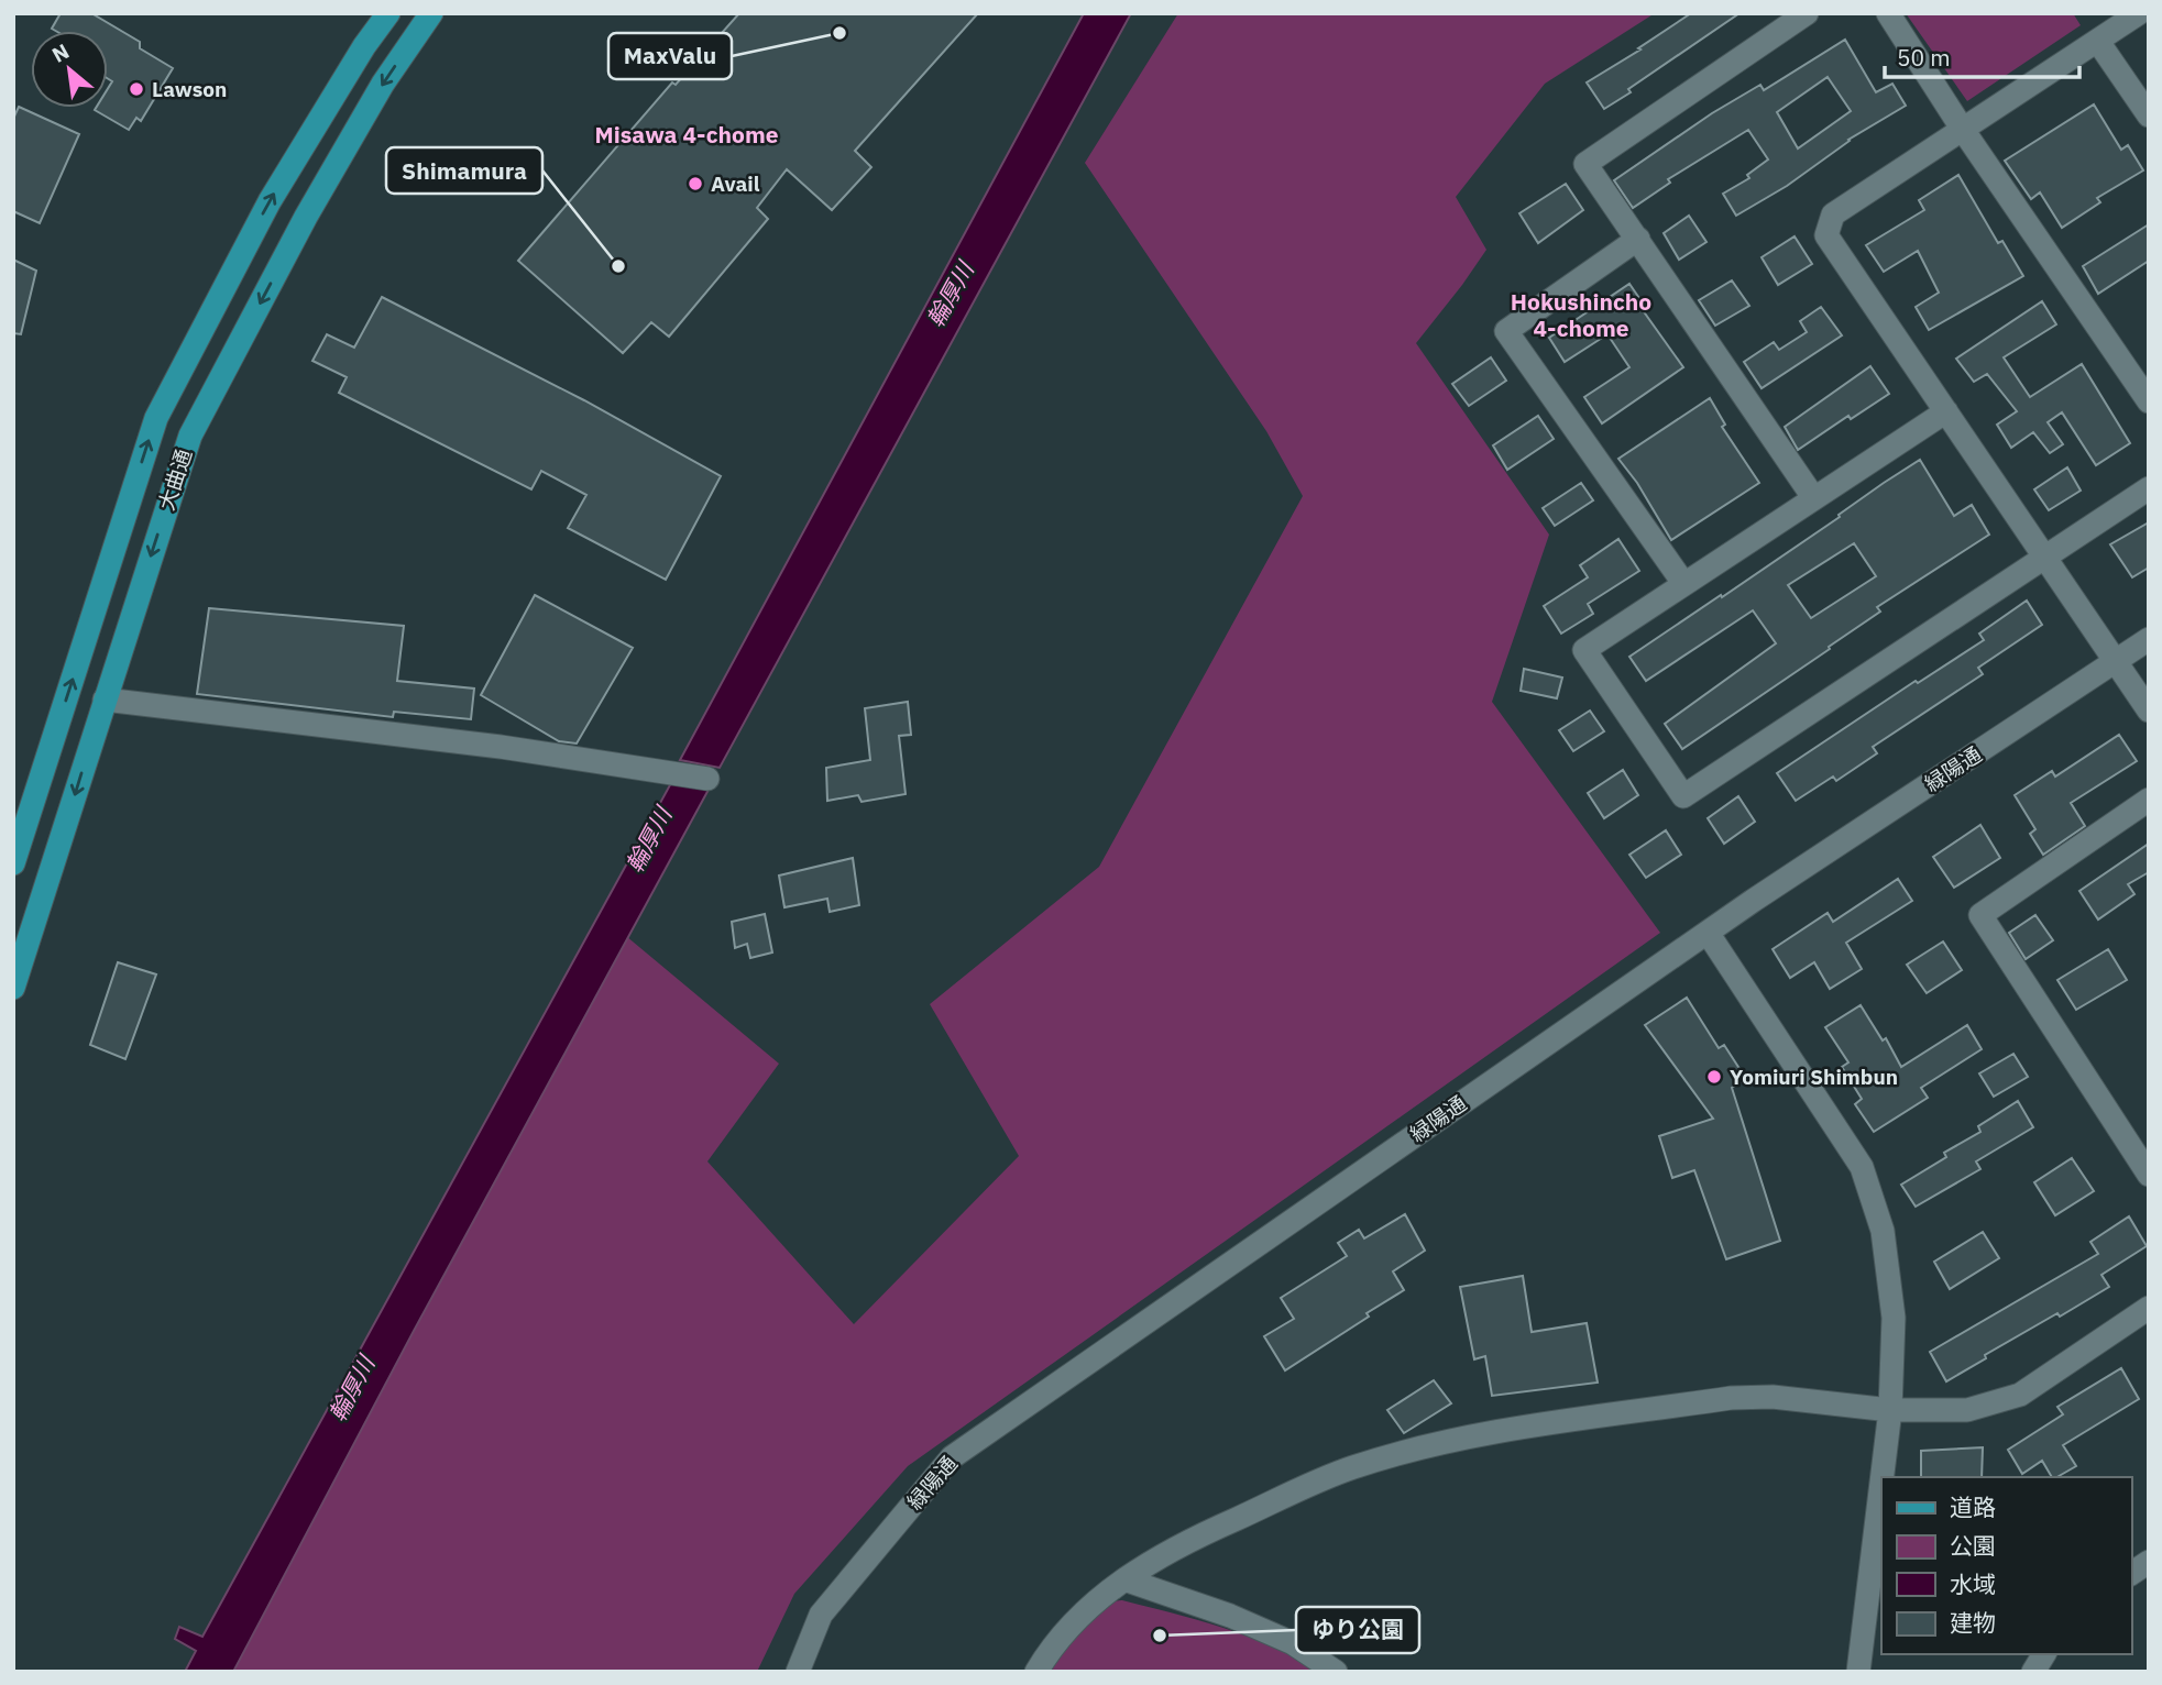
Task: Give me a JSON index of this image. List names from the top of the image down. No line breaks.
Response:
{"streets":{"main road":["大曲通"],"street":["緑陽通"]},"districts":["Misawa 4-chome","Hokushincho 4-chome"],"water":["輪厚川"],"places":["MaxValu","Lawson","Avail","Shimamura","Yomiuri Shimbun","ゆり公園"],"legend":["道路","公園","水域","建物"],"scale_bar":"50 m","north":"top left"}
